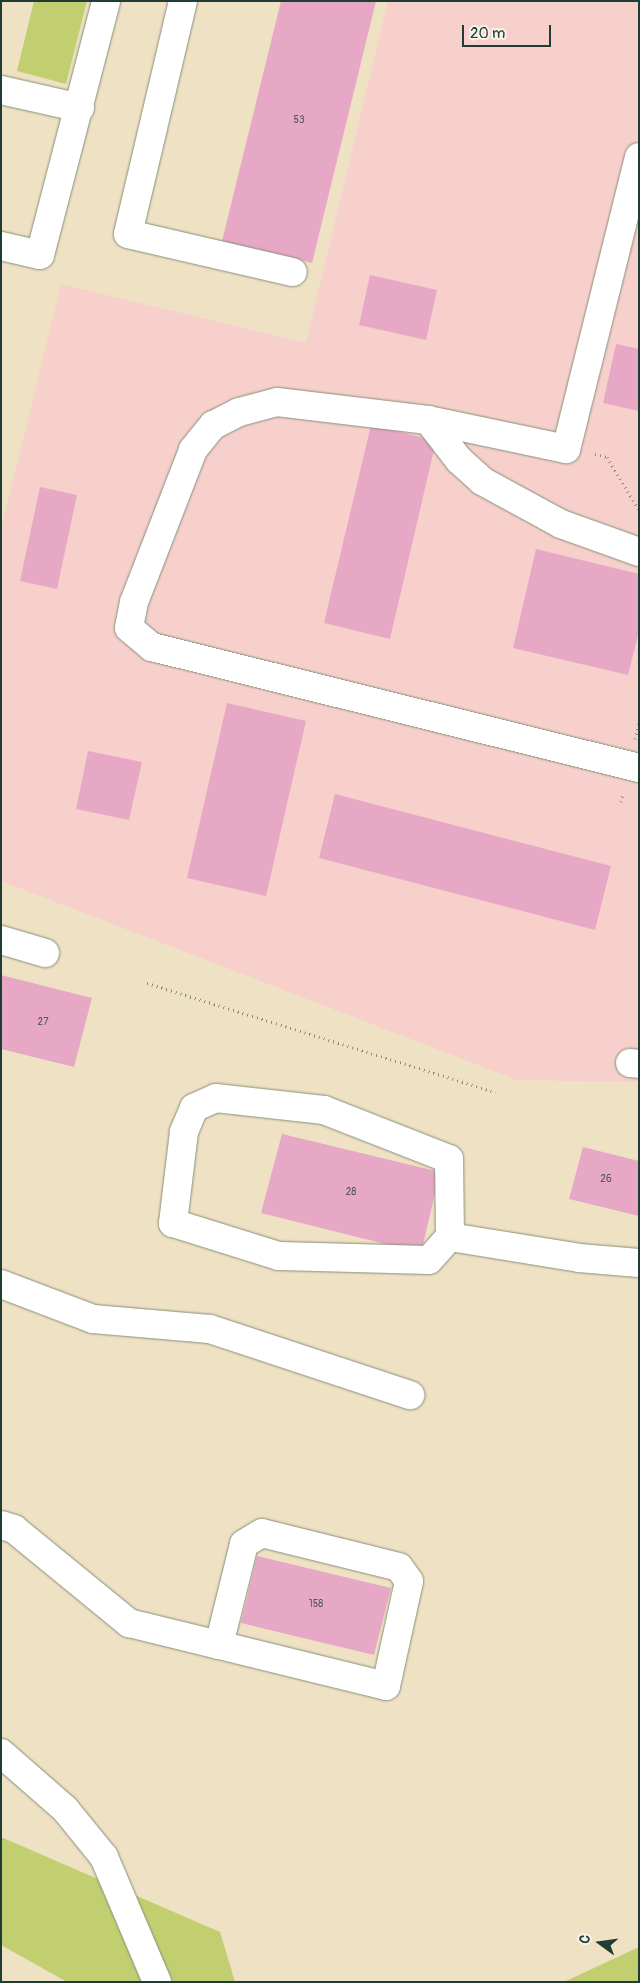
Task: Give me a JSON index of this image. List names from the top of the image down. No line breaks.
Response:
{"house_numbers":["53","27","26","28","158"],"scale_bar":"20 m","north":"left"}
